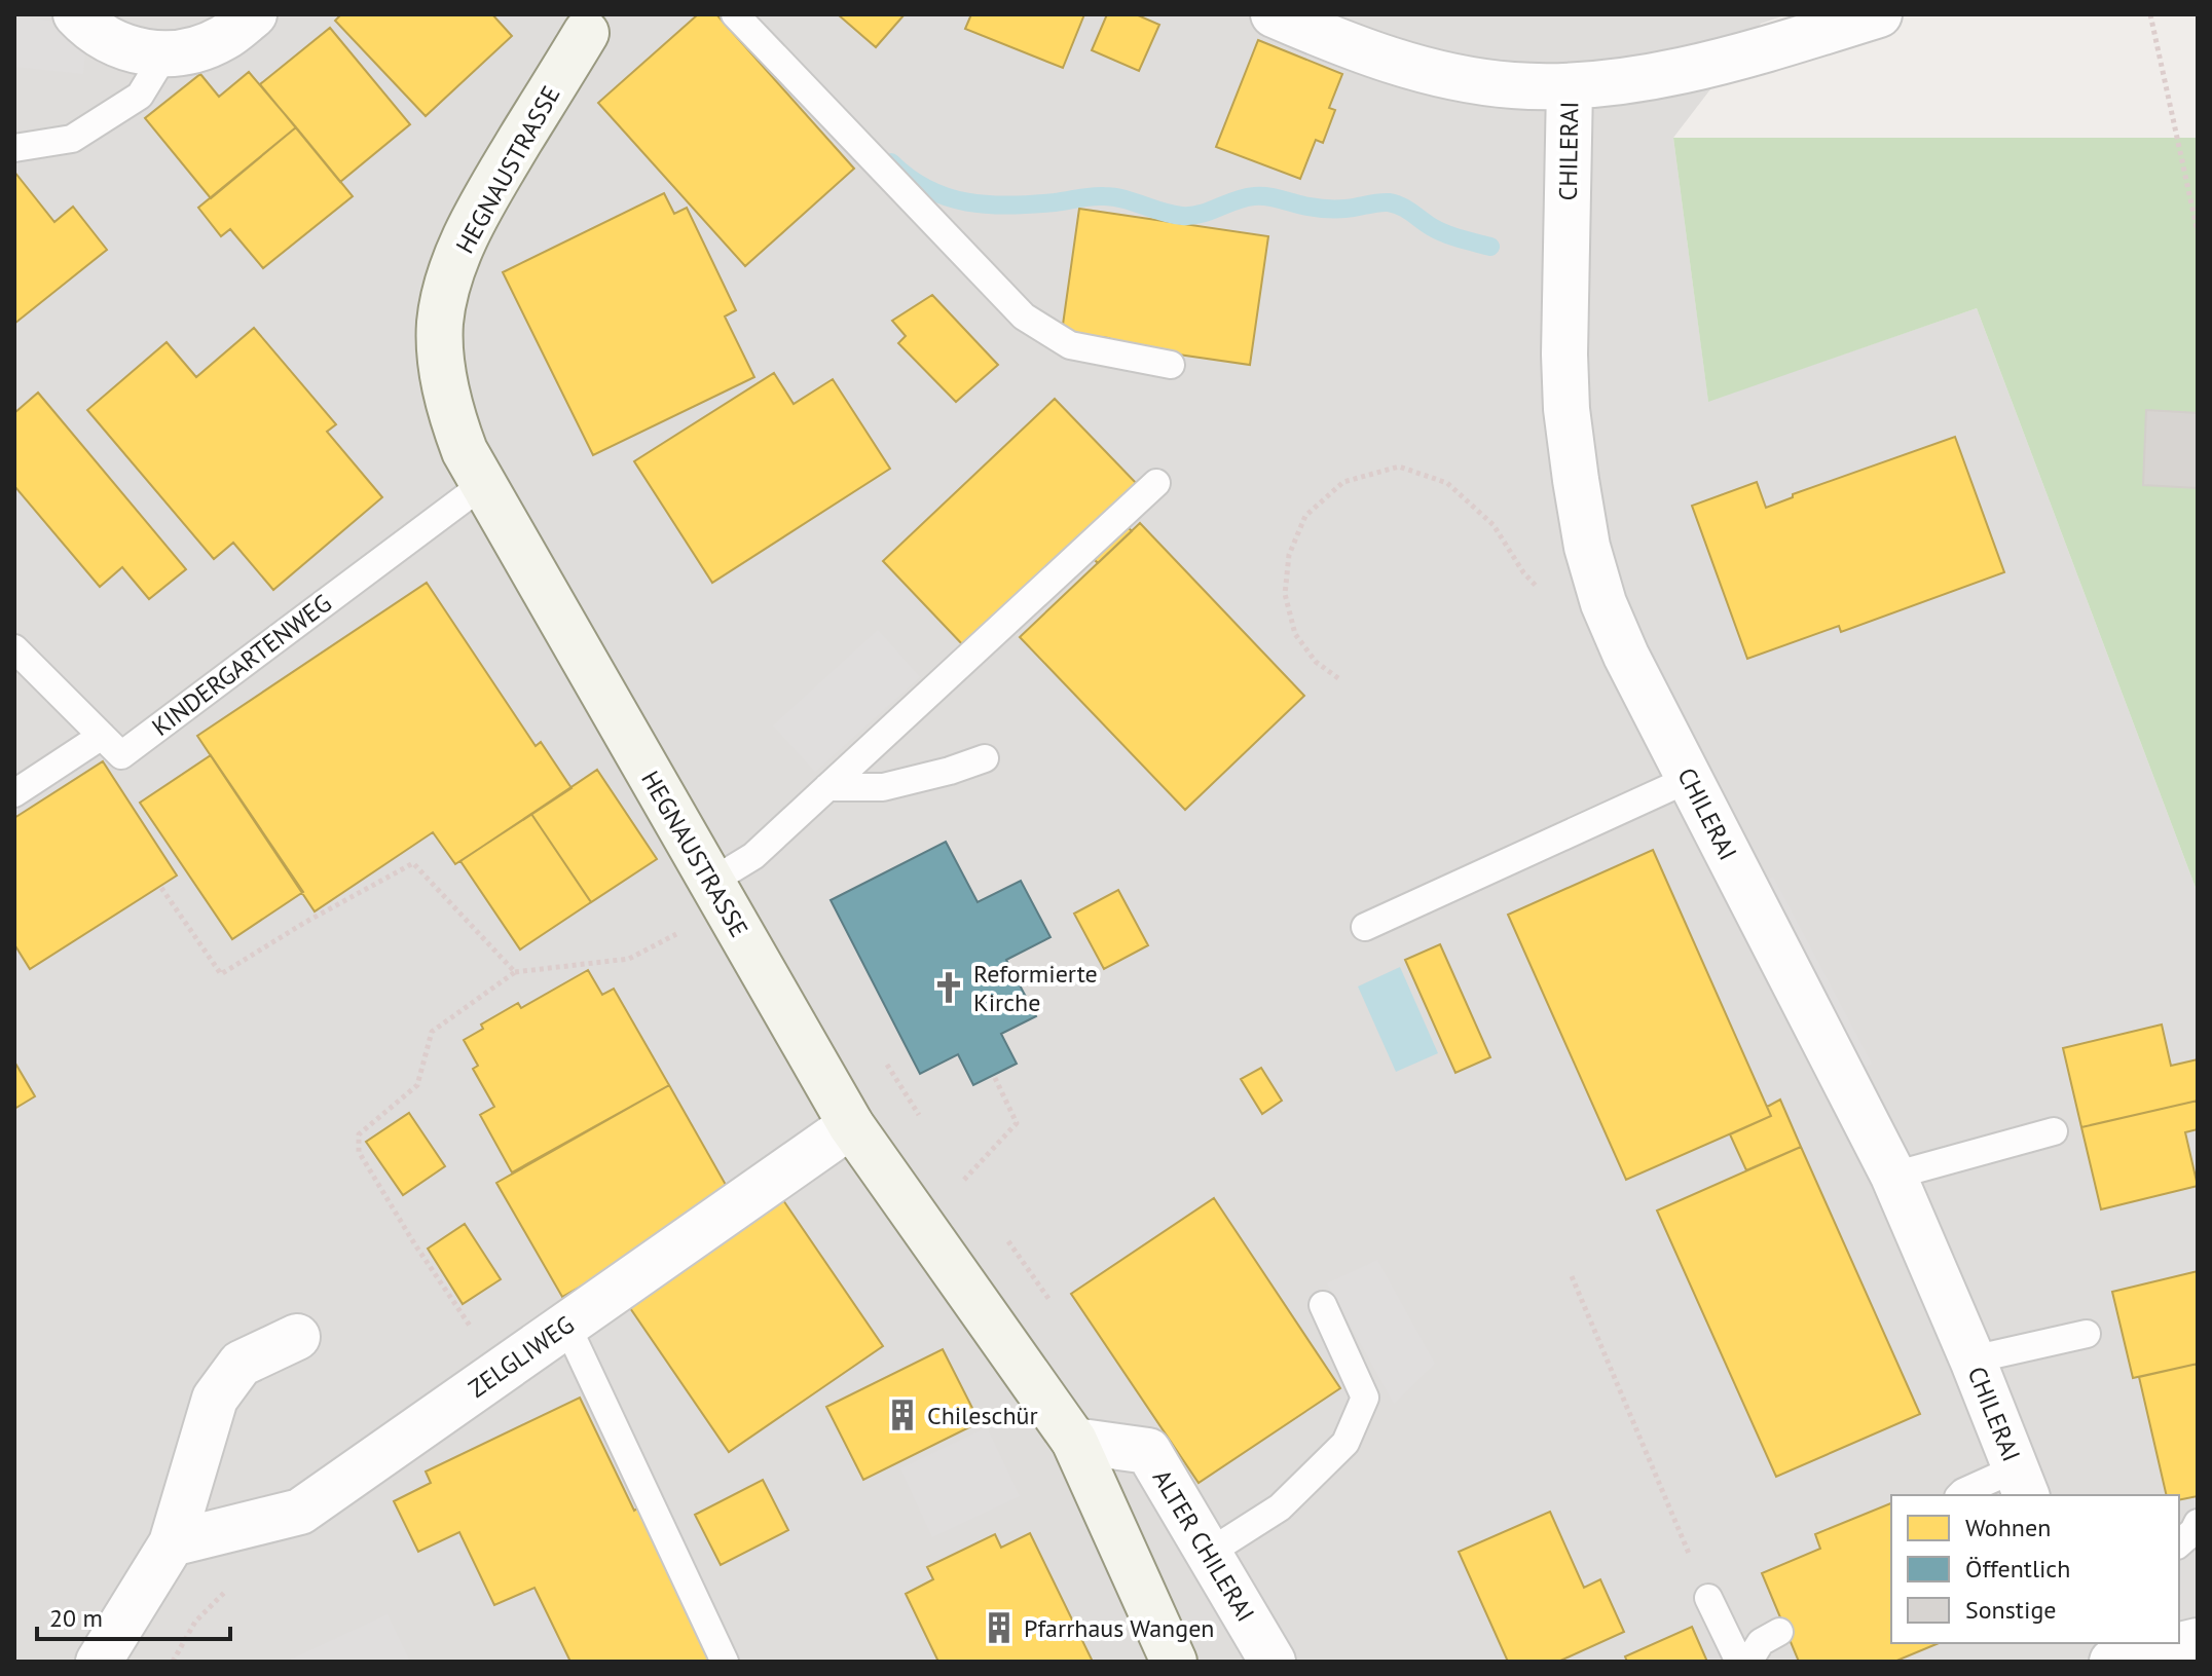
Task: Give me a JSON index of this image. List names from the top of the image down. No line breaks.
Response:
{"streets":{"street":["CHILERAI","HEGNAUSTRASSE","ZELGLIWEG","ALTER CHILERAI"],"lane":["KINDERGARTENWEG"]},"crossings":[["HEGNAUSTRASSE","KINDERGARTENWEG"],["HEGNAUSTRASSE","ZELGLIWEG"],["HEGNAUSTRASSE","ALTER CHILERAI"]],"places":{"church":["Reformierte Kirche"],"building":["Chileschür","Pfarrhaus Wangen"]},"legend":["Wohnen","Öffentlich","Sonstige"],"scale_bar":"20 m"}
